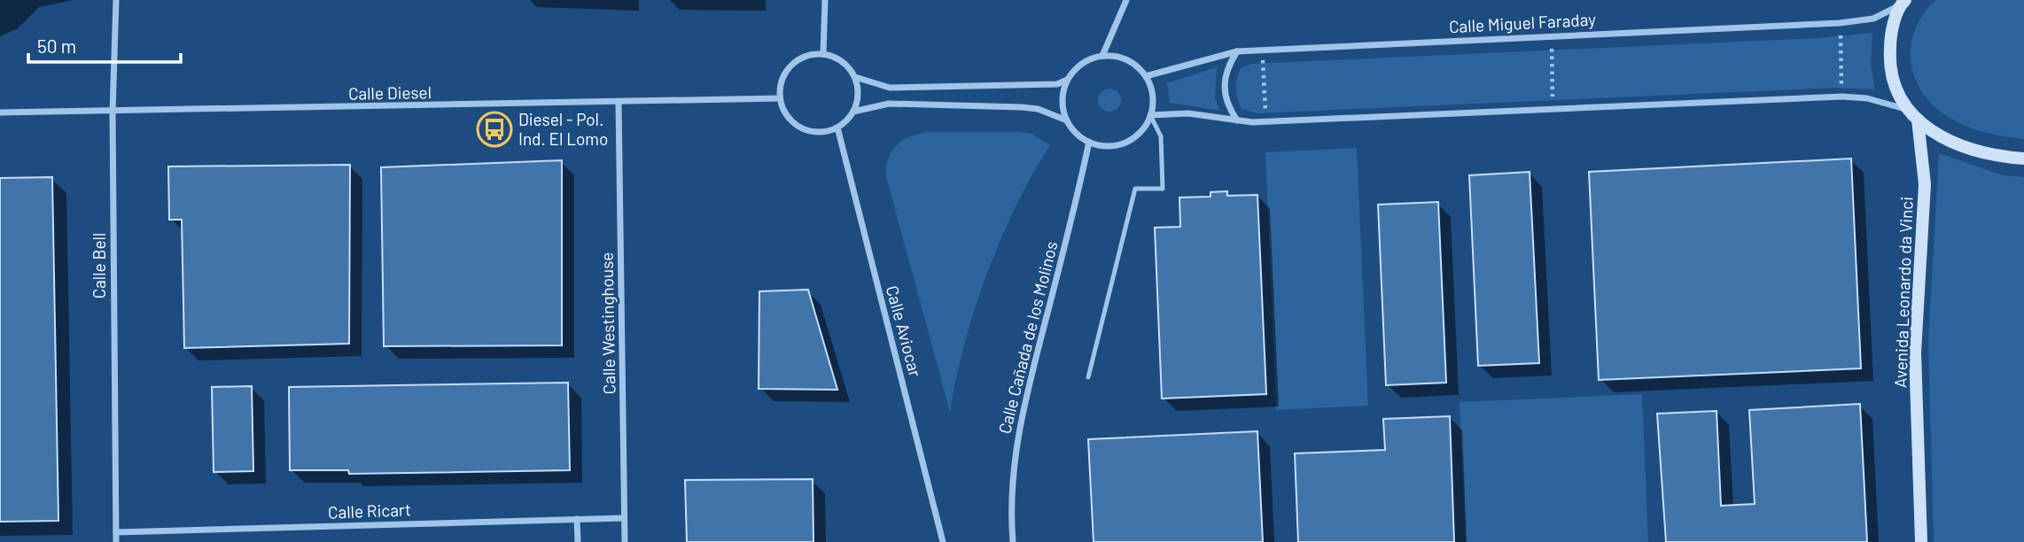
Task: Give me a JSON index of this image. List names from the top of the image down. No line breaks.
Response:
{"streets":{"street":["Calle Miguel Faraday","Calle Diesel","Calle Bell","Avenida Leonardo da Vinci","Calle Westinghouse","Calle Aviocar","Calle Cañada de los Molinos","Calle Ricart"]},"crossings":[["Calle Miguel Faraday","Calle Cañada de los Molinos"],["Calle Diesel","Calle Bell"],["Calle Diesel","Calle Westinghouse"],["Calle Diesel","Calle Aviocar"],["Calle Bell","Calle Ricart"],["Calle Westinghouse","Calle Ricart"]],"places":{"bus stop":["Diesel - Pol. Ind. El Lomo"]},"scale_bar":"50 m"}
